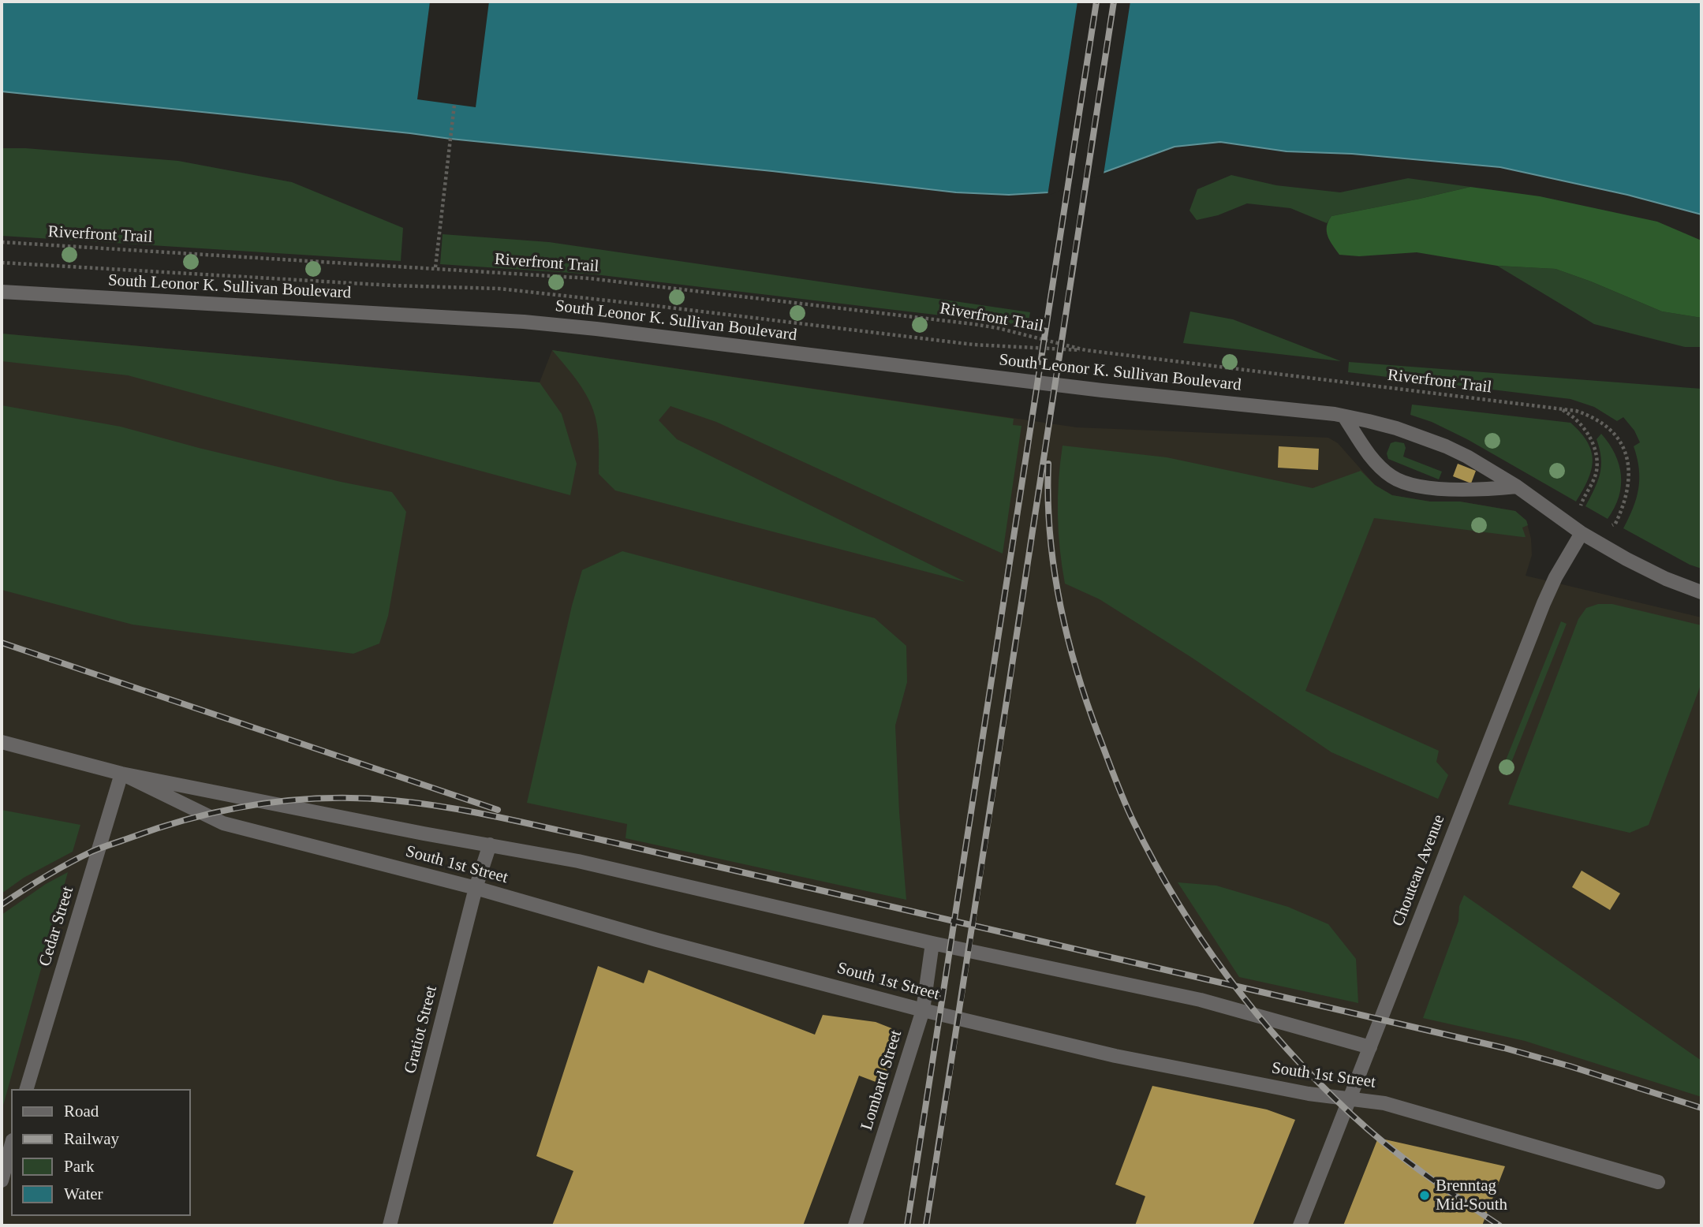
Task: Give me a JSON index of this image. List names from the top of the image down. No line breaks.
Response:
{"streets":{"street":["South Leonor K. Sullivan Boulevard","South 1st Street","Chouteau Avenue","Cedar Street","Gratiot Street","Lombard Street"],"path":["Riverfront Trail"]},"crossings":[["South Leonor K. Sullivan Boulevard","Chouteau Avenue"],["South 1st Street","Chouteau Avenue"],["South 1st Street","Cedar Street"],["South 1st Street","Gratiot Street"],["South 1st Street","Lombard Street"]],"places":["Brenntag Mid-South"],"legend":["Road","Railway","Park","Water"]}
